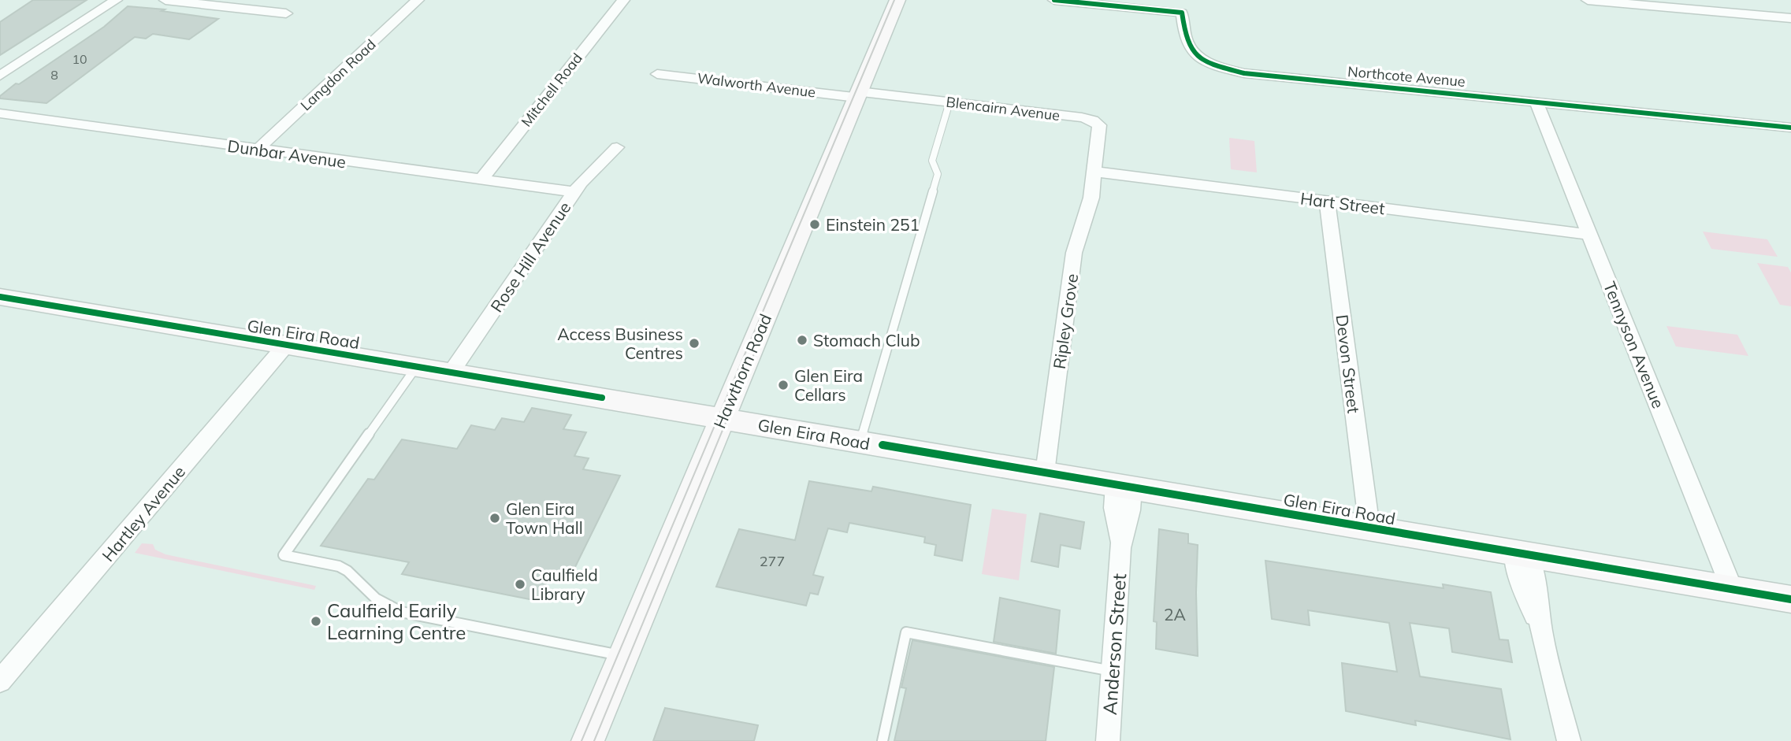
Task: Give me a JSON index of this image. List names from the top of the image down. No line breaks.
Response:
{"streets":{"main road":["Glen Eira Road","Hawthorn Road"],"street":["Langdon Road","Northcote Avenue","Walworth Avenue","Mitchell Road","Blencairn Avenue","Dunbar Avenue","Hart Street","Rose Hill Avenue","Ripley Grove","Tennyson Avenue","Devon Street","Hartley Avenue","Anderson Street"]},"crossings":[["Langdon Road","Dunbar Avenue"],["Northcote Avenue","Tennyson Avenue"],["Walworth Avenue","Blencairn Avenue"],["Walworth Avenue","Hawthorn Road"],["Mitchell Road","Dunbar Avenue"],["Blencairn Avenue","Hart Street"],["Blencairn Avenue","Ripley Grove"],["Blencairn Avenue","Hawthorn Road"],["Dunbar Avenue","Rose Hill Avenue"],["Hart Street","Ripley Grove"],["Hart Street","Tennyson Avenue"],["Hart Street","Devon Street"],["Rose Hill Avenue","Glen Eira Road"],["Ripley Grove","Glen Eira Road"],["Glen Eira Road","Tennyson Avenue"],["Glen Eira Road","Devon Street"],["Glen Eira Road","Hawthorn Road"],["Glen Eira Road","Hartley Avenue"],["Glen Eira Road","Anderson Street"]],"places":["Einstein 251","Stomach Club","Access Business Centres","Glen Eira Cellars","Glen Eira Town Hall","Caulfield Library","Caulfield Earily Learning Centre"],"house_numbers":["10","8","277","2A"]}
